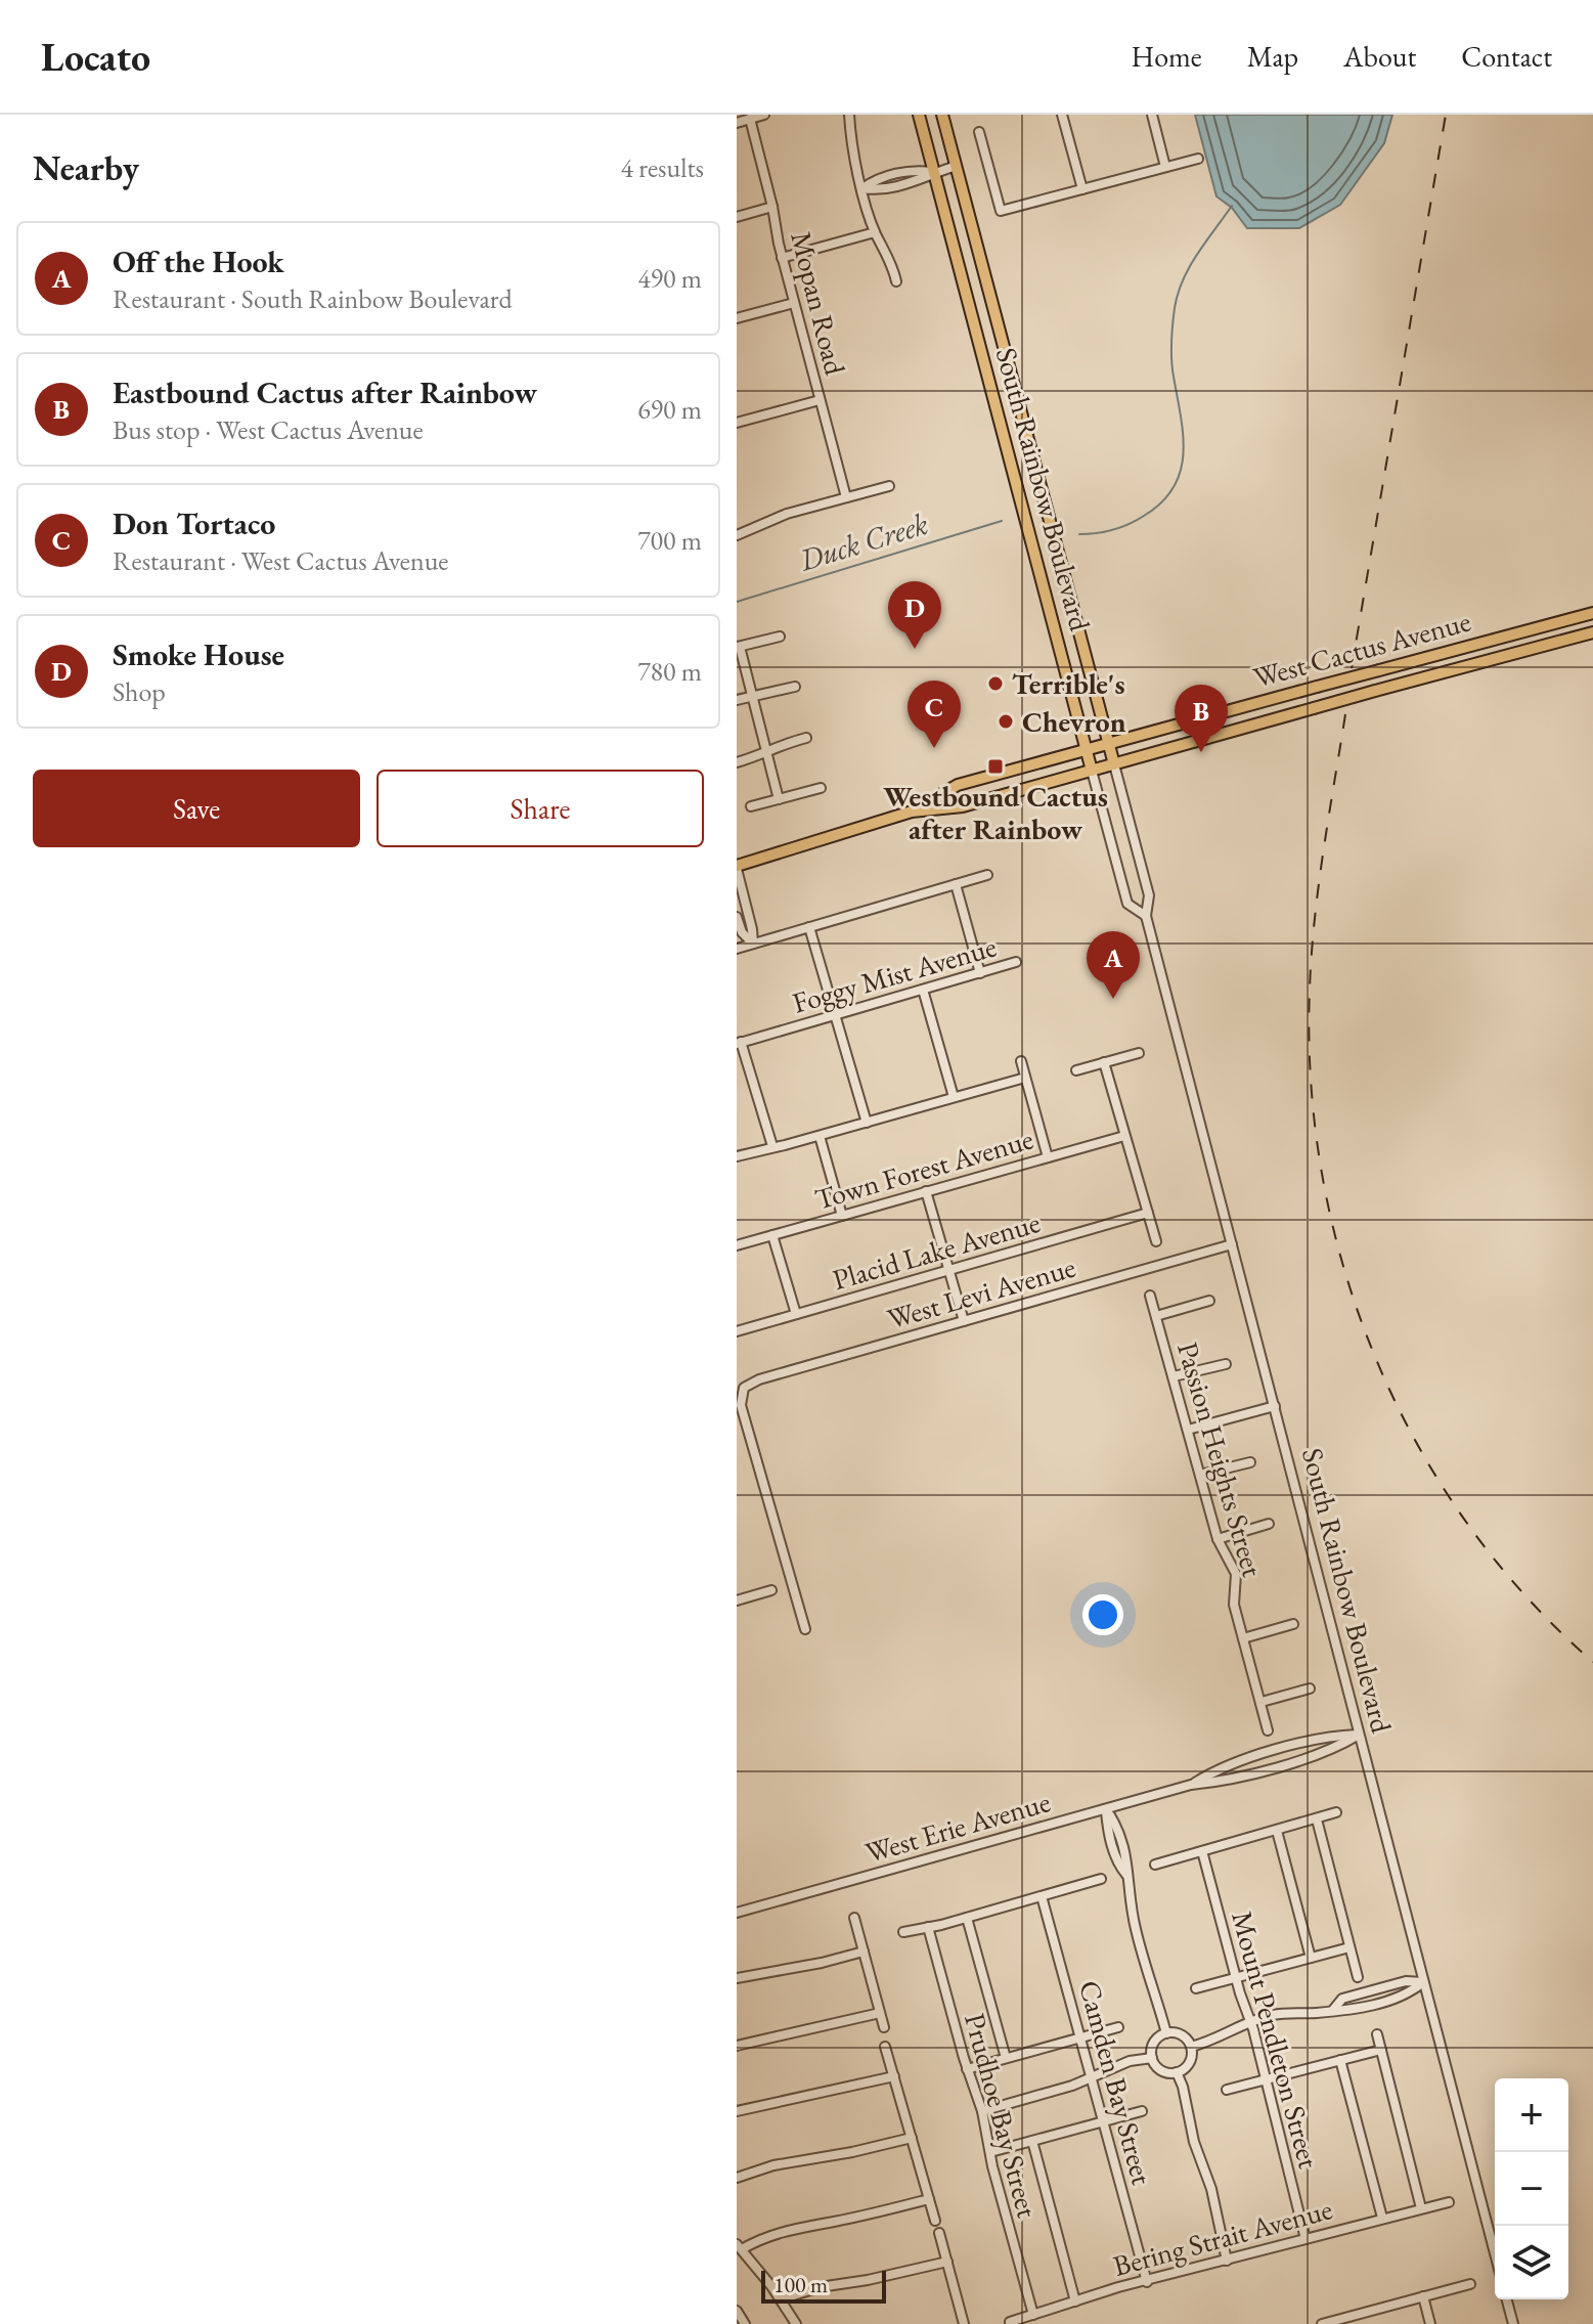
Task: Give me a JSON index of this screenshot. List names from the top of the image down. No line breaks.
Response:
{"streets":{"main road":["South Rainbow Boulevard","West Cactus Avenue"],"street":["Mopan Road","Foggy Mist Avenue","Town Forest Avenue","Placid Lake Avenue","West Levi Avenue","Passion Heights Street","West Erie Avenue","Mount Pendleton Street","Camden Bay Street","Prudhoe Bay Street","Bering Strait Avenue"]},"crossings":[["South Rainbow Boulevard","West Cactus Avenue"],["South Rainbow Boulevard","West Levi Avenue"],["South Rainbow Boulevard","West Erie Avenue"],["Mount Pendleton Street","Bering Strait Avenue"],["Camden Bay Street","Bering Strait Avenue"],["Prudhoe Bay Street","Bering Strait Avenue"]],"water":["Duck Creek"],"places":{"other":["Terrible's","Chevron"],"transit":["Westbound Cactus after Rainbow"]},"scale_bar":"100 m","page":{"header":"Locato","nav":["Home","Map","About","Contact"],"heading":["Nearby","4 results"],"list":[{"mark":"A","name":"Off the Hook","note":"Restaurant · South Rainbow Boulevard","value":"490 m"},{"mark":"B","name":"Eastbound Cactus after Rainbow","note":"Bus stop · West Cactus Avenue","value":"690 m"},{"mark":"C","name":"Don Tortaco","note":"Restaurant · West Cactus Avenue","value":"700 m"},{"mark":"D","name":"Smoke House","note":"Shop","value":"780 m"}],"pins":["D","C","B","A"],"buttons":["Save","Share"],"map_buttons":["+","−"],"scale":"100 m"}}
